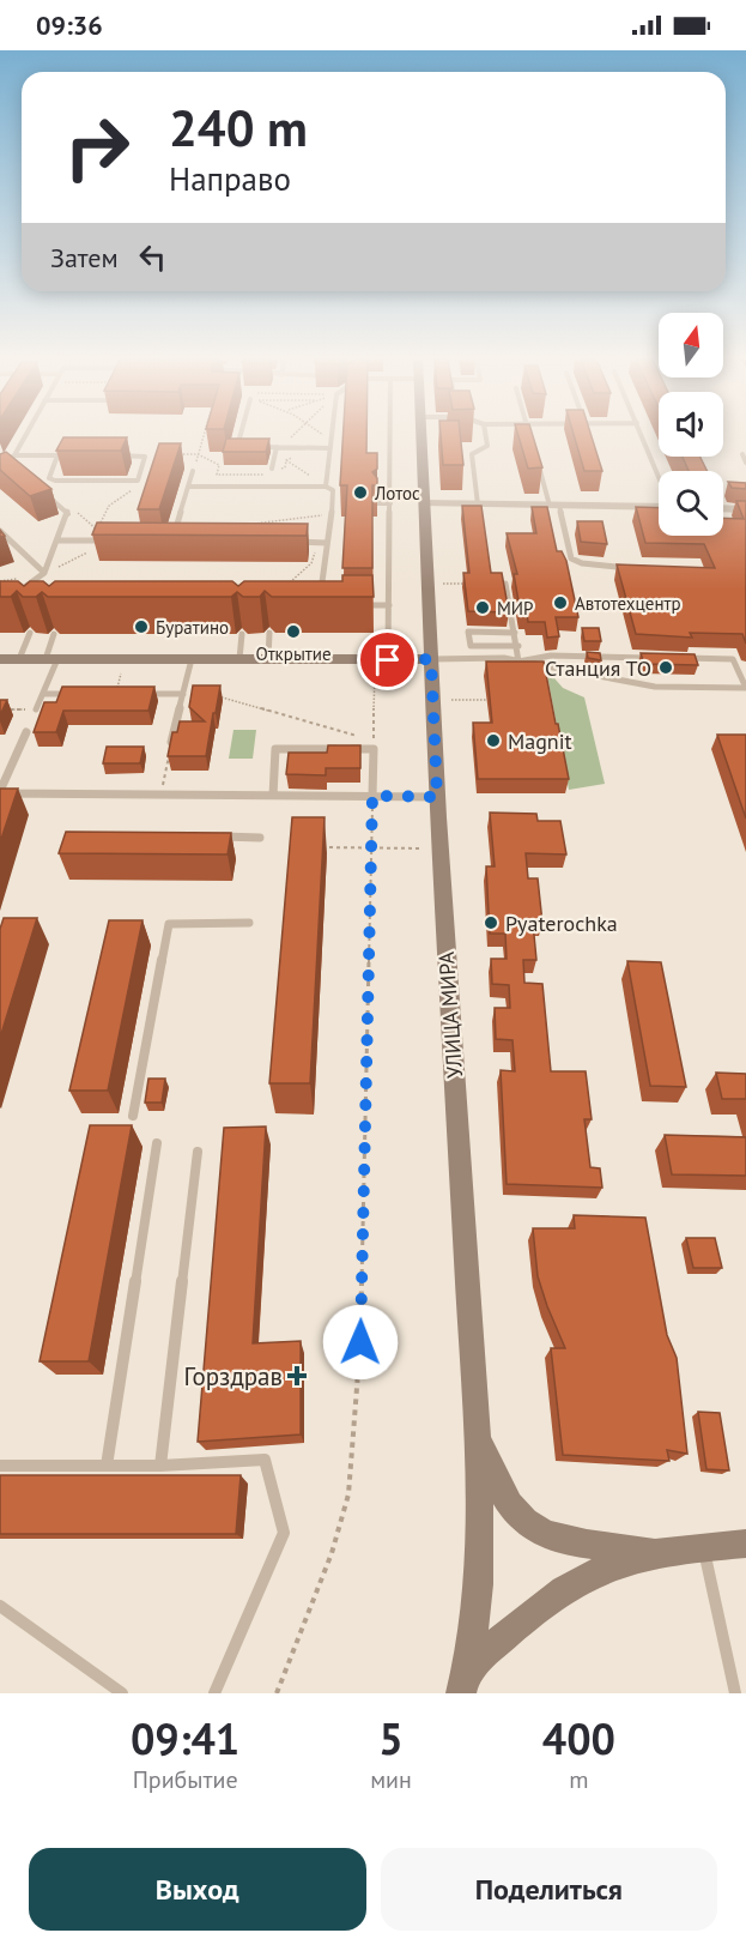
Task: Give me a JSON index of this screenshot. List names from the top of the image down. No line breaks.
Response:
{"streets":{"main road":["УЛИЦА МИРА"]},"places":{"other":["Лотос","Автотехцентр","МИР","Буратино","Открытие","Станция ТО","Magnit","Pyaterochka"],"health":["Горздрав"]},"north":"top","page":{"status":"09:36","turn":["240 m","Направо"],"then":"Затем","eta":["09:41","Прибытие","5","мин","400","m"],"buttons":["Выход","Поделиться"]}}
